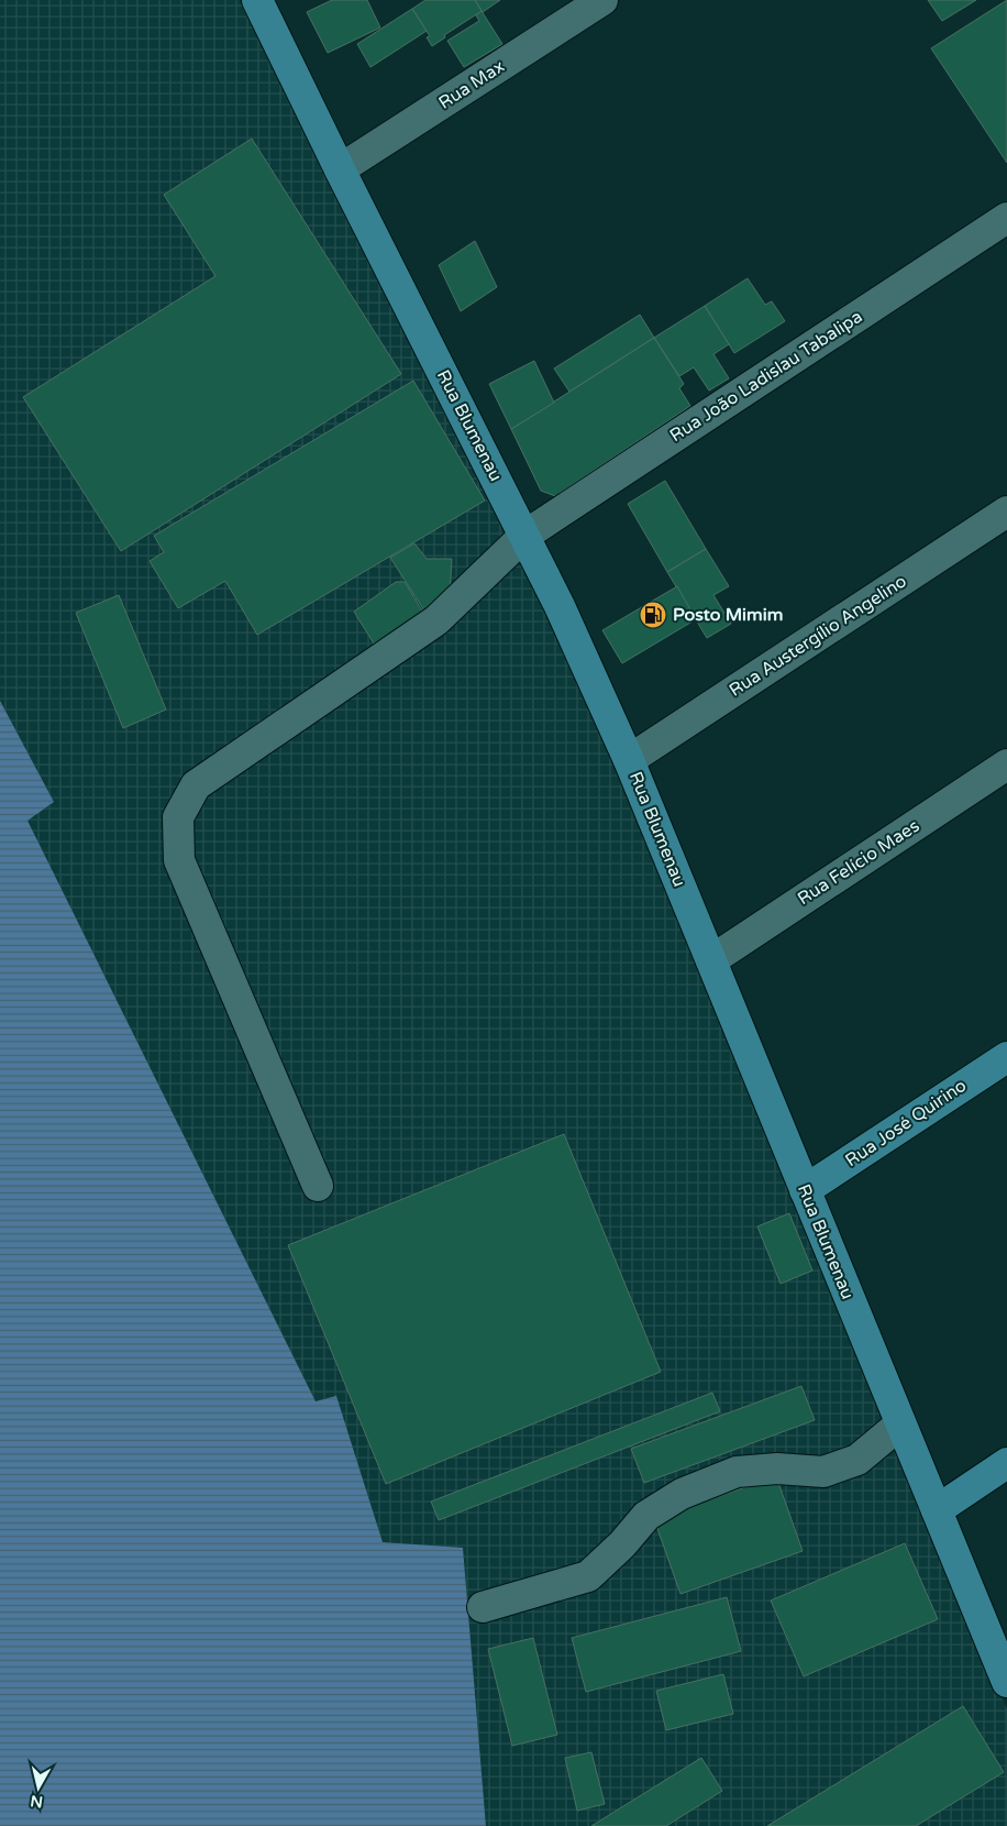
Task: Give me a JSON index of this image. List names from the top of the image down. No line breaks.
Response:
{"streets":{"main road":["Rua Blumenau","Rua José Quirino"],"street":["Rua Max","Rua João Ladislau Tabalipa","Rua Austergílio Angelino","Rua Felício Maes"]},"crossings":[["Rua Max","Rua Blumenau"],["Rua João Ladislau Tabalipa","Rua Blumenau"],["Rua Blumenau","Rua Austergílio Angelino"],["Rua Blumenau","Rua Felício Maes"],["Rua Blumenau","Rua José Quirino"]],"places":{"fuel station":["Posto Mimim"]},"north":"bottom"}
